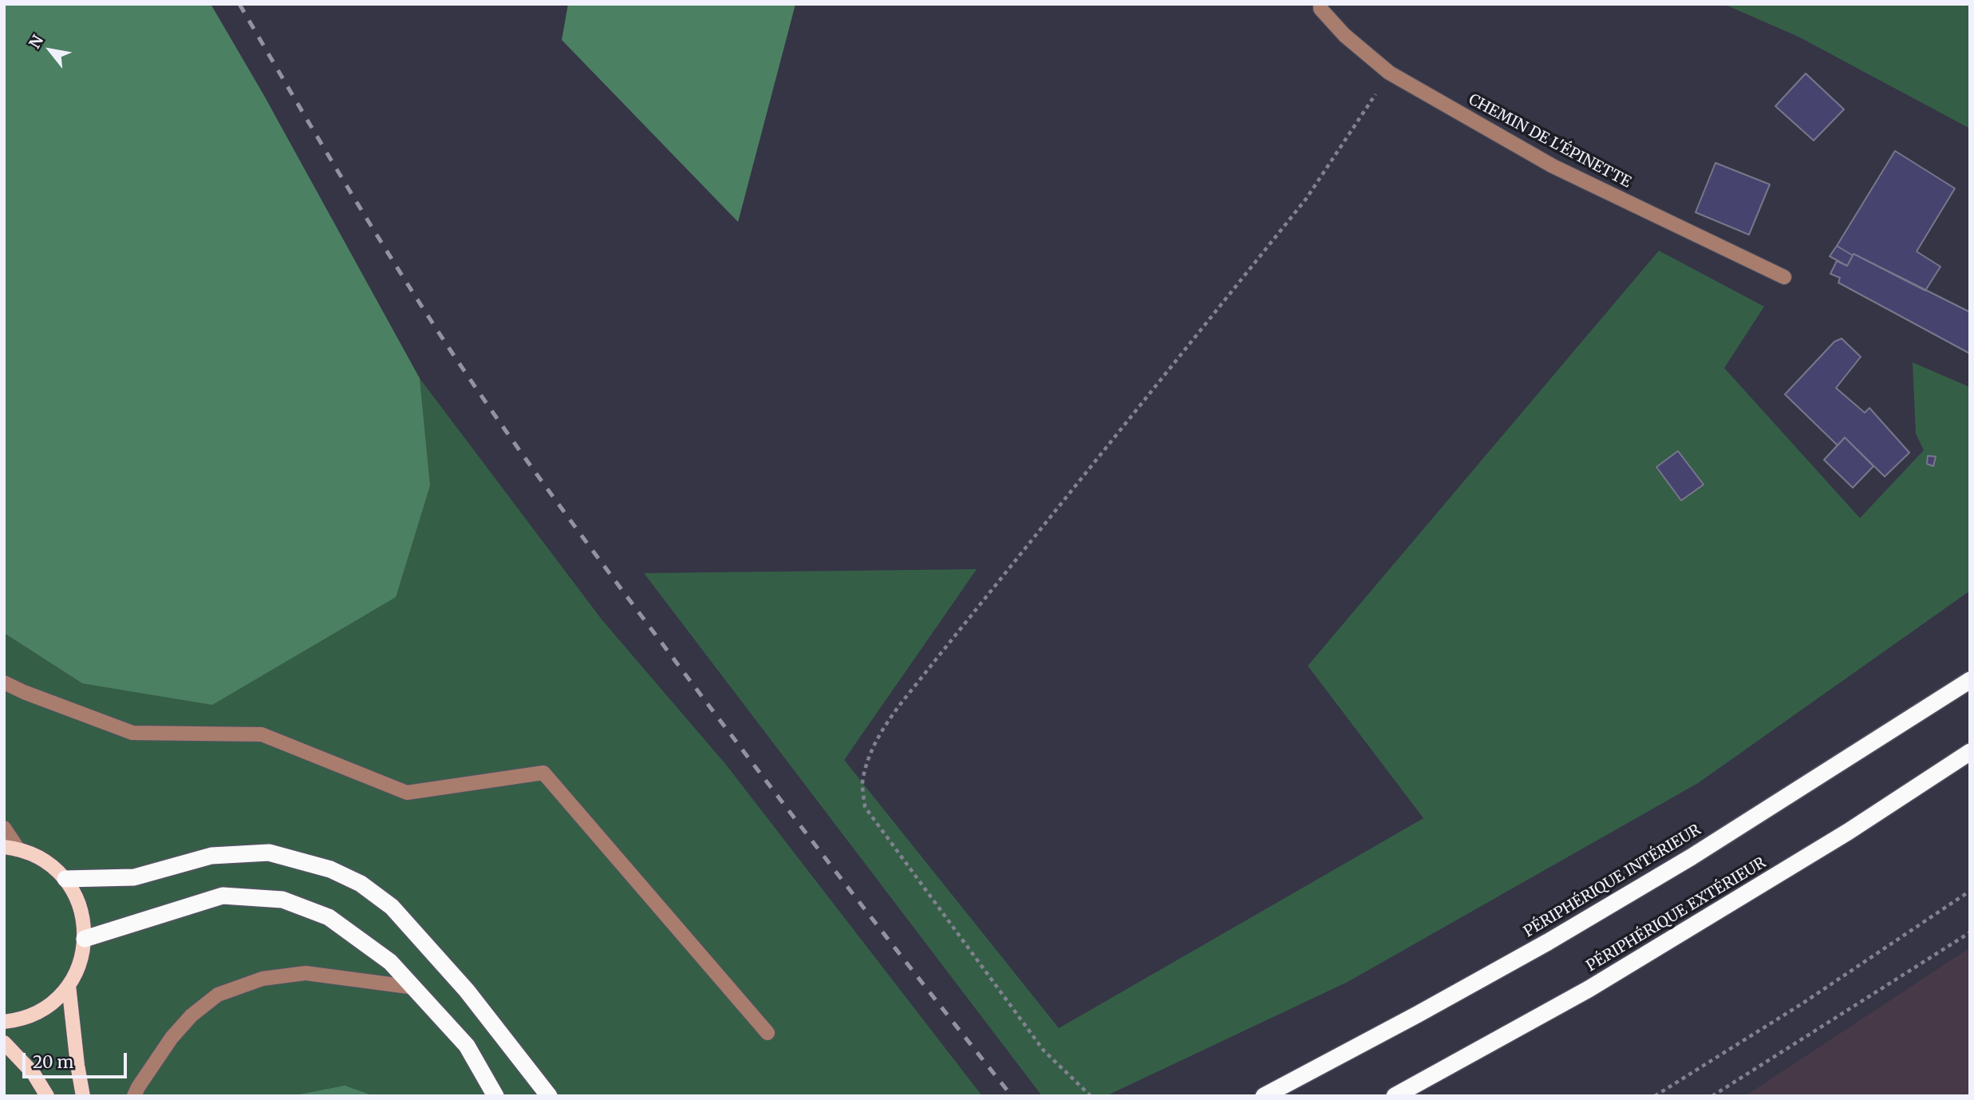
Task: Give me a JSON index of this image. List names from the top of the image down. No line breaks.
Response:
{"streets":{"highway":["PÉRIPHÉRIQUE INTÉRIEUR","PÉRIPHÉRIQUE EXTÉRIEUR"],"street":["CHEMIN DE L'ÉPINETTE"]},"scale_bar":"20 m","north":"top left"}
